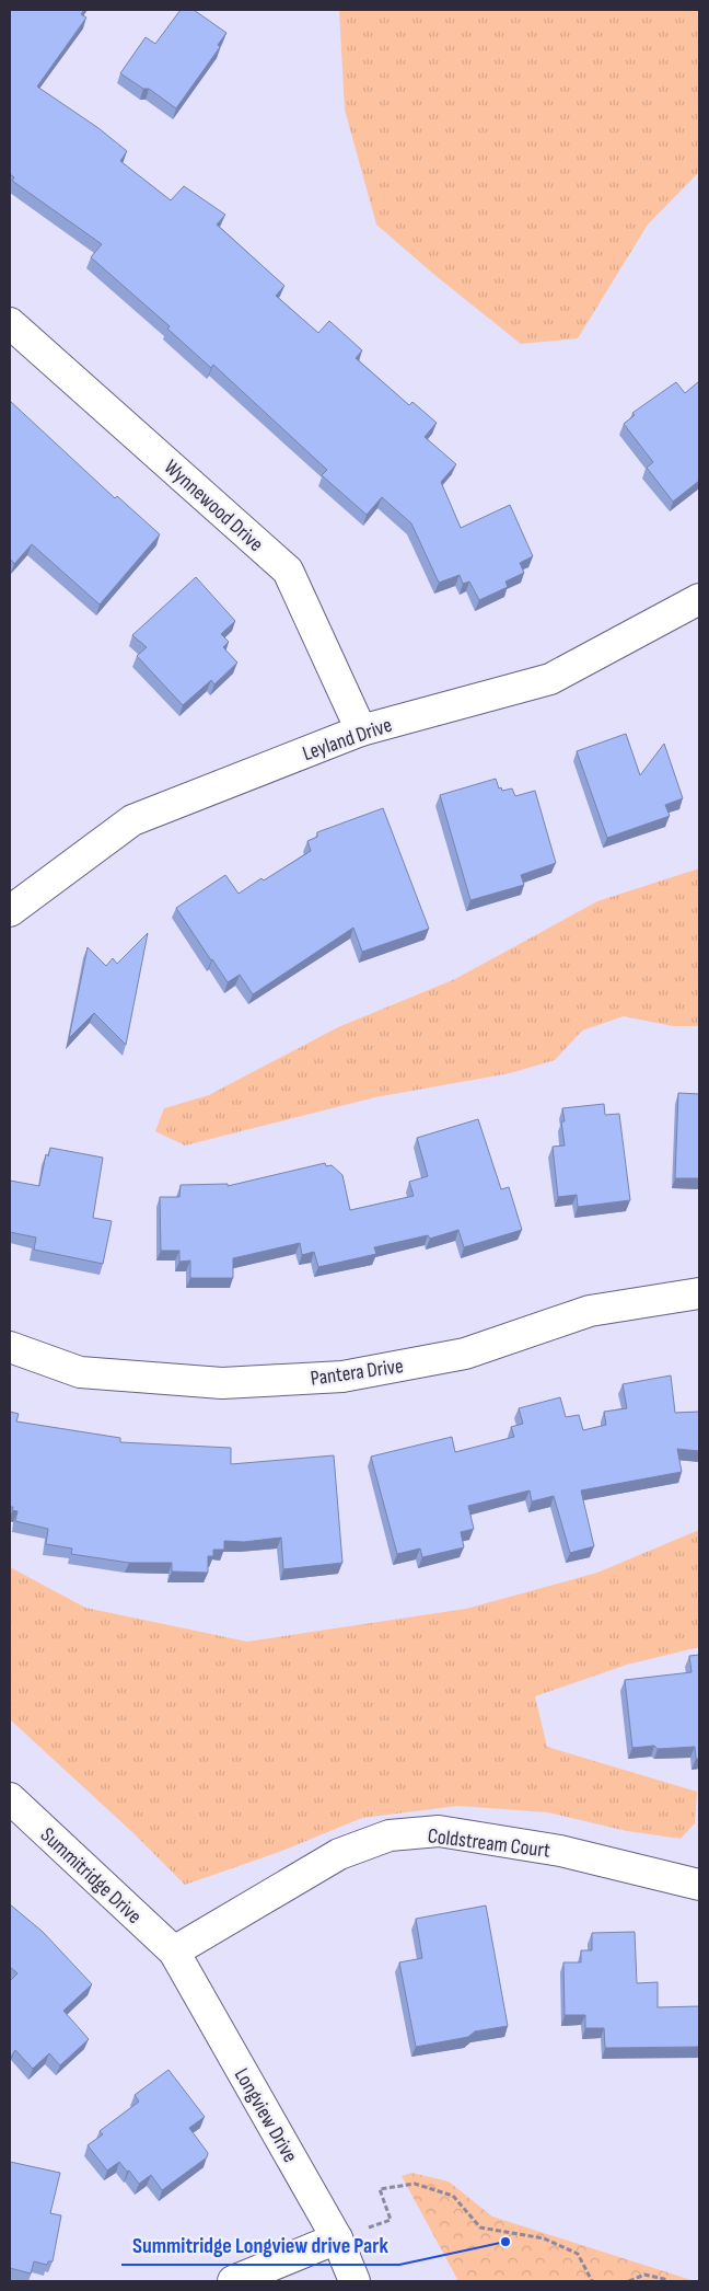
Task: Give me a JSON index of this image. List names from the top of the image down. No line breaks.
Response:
{"streets":{"street":["Wynnewood Drive","Leyland Drive","Pantera Drive","Coldstream Court","Summitridge Drive","Longview Drive"]},"crossings":[["Wynnewood Drive","Leyland Drive"],["Coldstream Court","Summitridge Drive"],["Coldstream Court","Longview Drive"],["Summitridge Drive","Longview Drive"]],"places":["Summitridge Longview drive Park"]}
